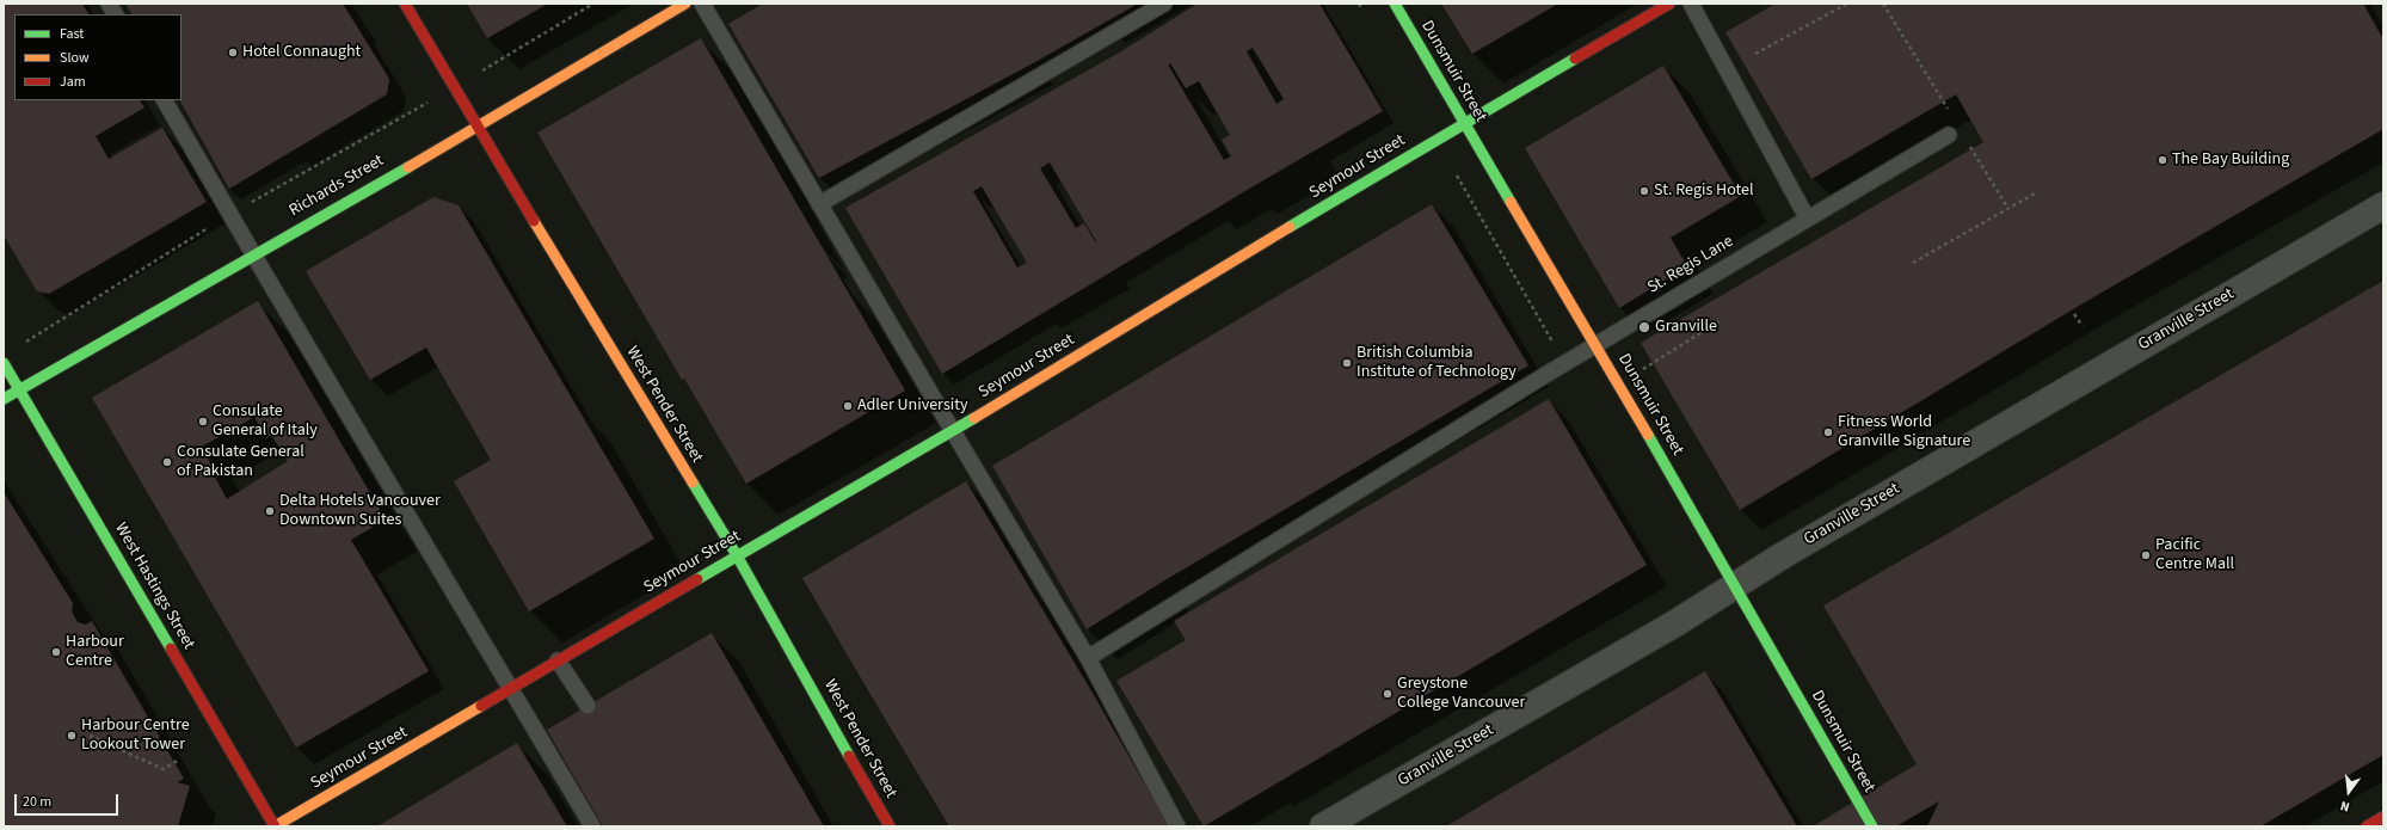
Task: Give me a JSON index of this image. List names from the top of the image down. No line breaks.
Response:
{"streets":{"main road":["Dunsmuir Street","Seymour Street","Richards Street","West Pender Street","West Hastings Street"],"street":["Granville Street"],"lane":["St. Regis Lane"]},"crossings":[["Dunsmuir Street","Seymour Street"],["Dunsmuir Street","St. Regis Lane"],["Dunsmuir Street","Granville Street"],["Seymour Street","West Pender Street"],["Seymour Street","West Hastings Street"],["Richards Street","West Pender Street"],["Richards Street","West Hastings Street"]],"places":["Hotel Connaught","The Bay Building","St. Regis Hotel","Granville","British Columbia Institute of Technology","Adler University","Consulate General of Italy","Fitness World Granville Signature","Consulate General of Pakistan","Delta Hotels Vancouver Downtown Suites","Pacific Centre Mall","Harbour Centre","Greystone College Vancouver","Harbour Centre Lookout Tower"],"legend":["Fast","Slow","Jam"],"scale_bar":"20 m","north":"bottom"}
